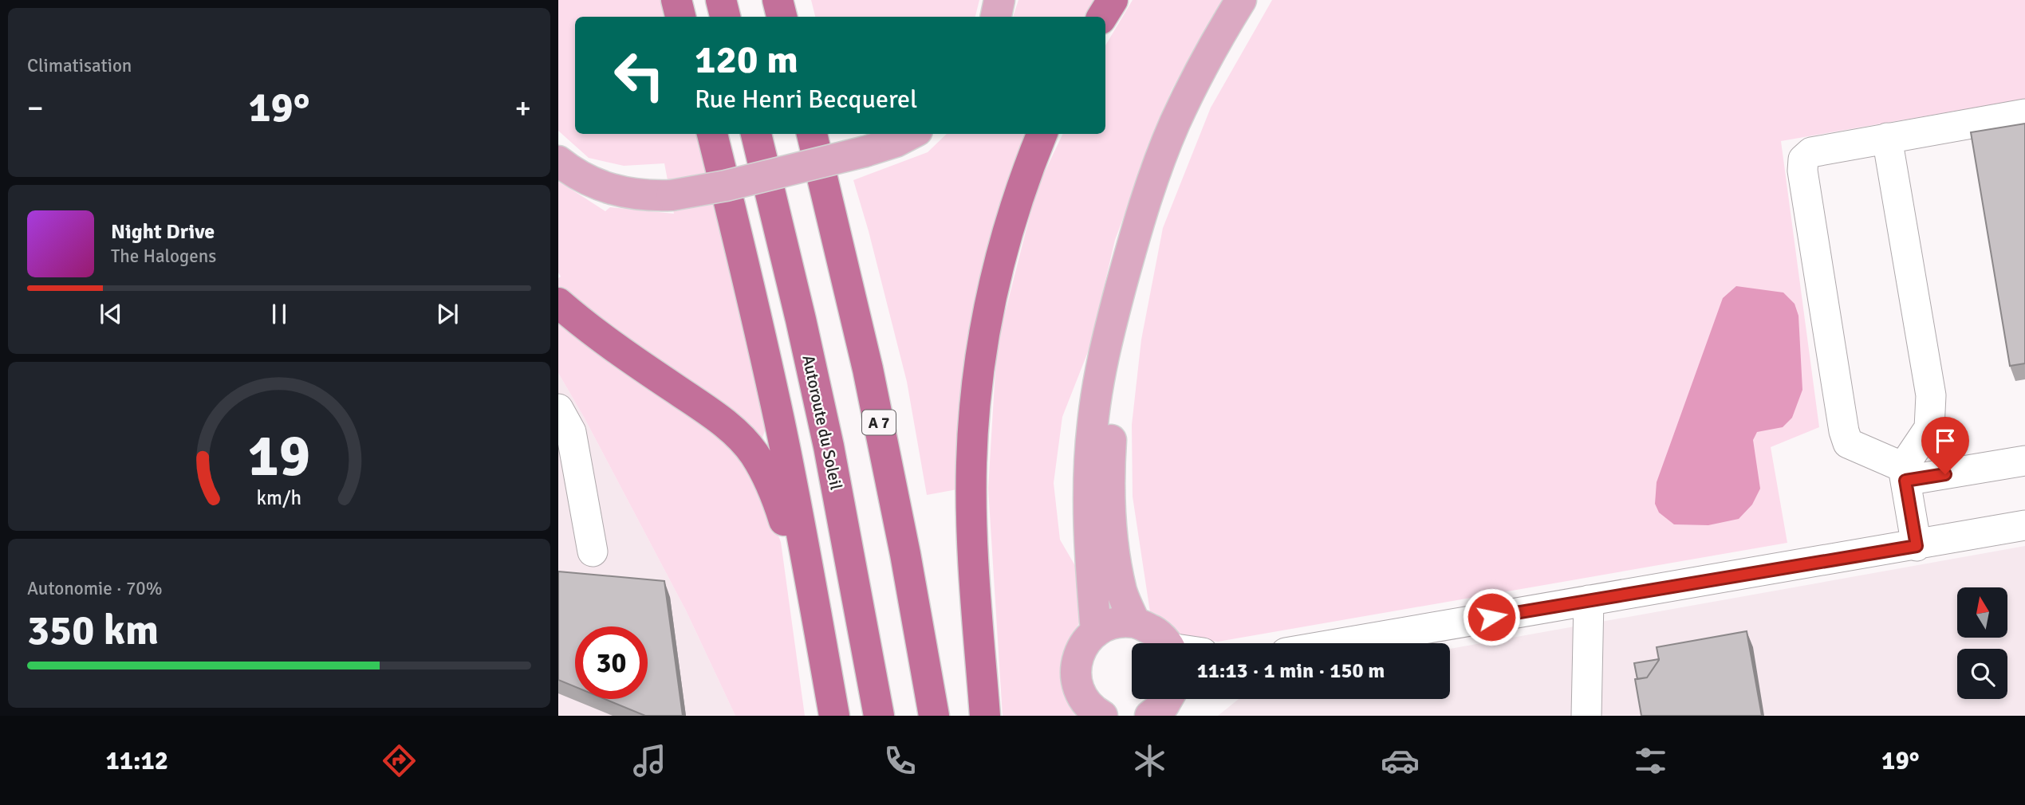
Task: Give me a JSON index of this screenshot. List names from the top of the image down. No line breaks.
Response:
{"streets":{"highway":["Autoroute du Soleil","A 7"]},"north":"top","page":{"tile":["Climatisation",["Autonomie · 70%","350 km"]],"turn":["120 m","Rue Henri Becquerel"],"heat":["−","19°","+"],"song":["Night Drive","The Halogens"],"limit":"30","trip":"11:13 · 1 min · 150 m","tabs":["11:12","19°"],"gauge":["19","km/h"]}}
